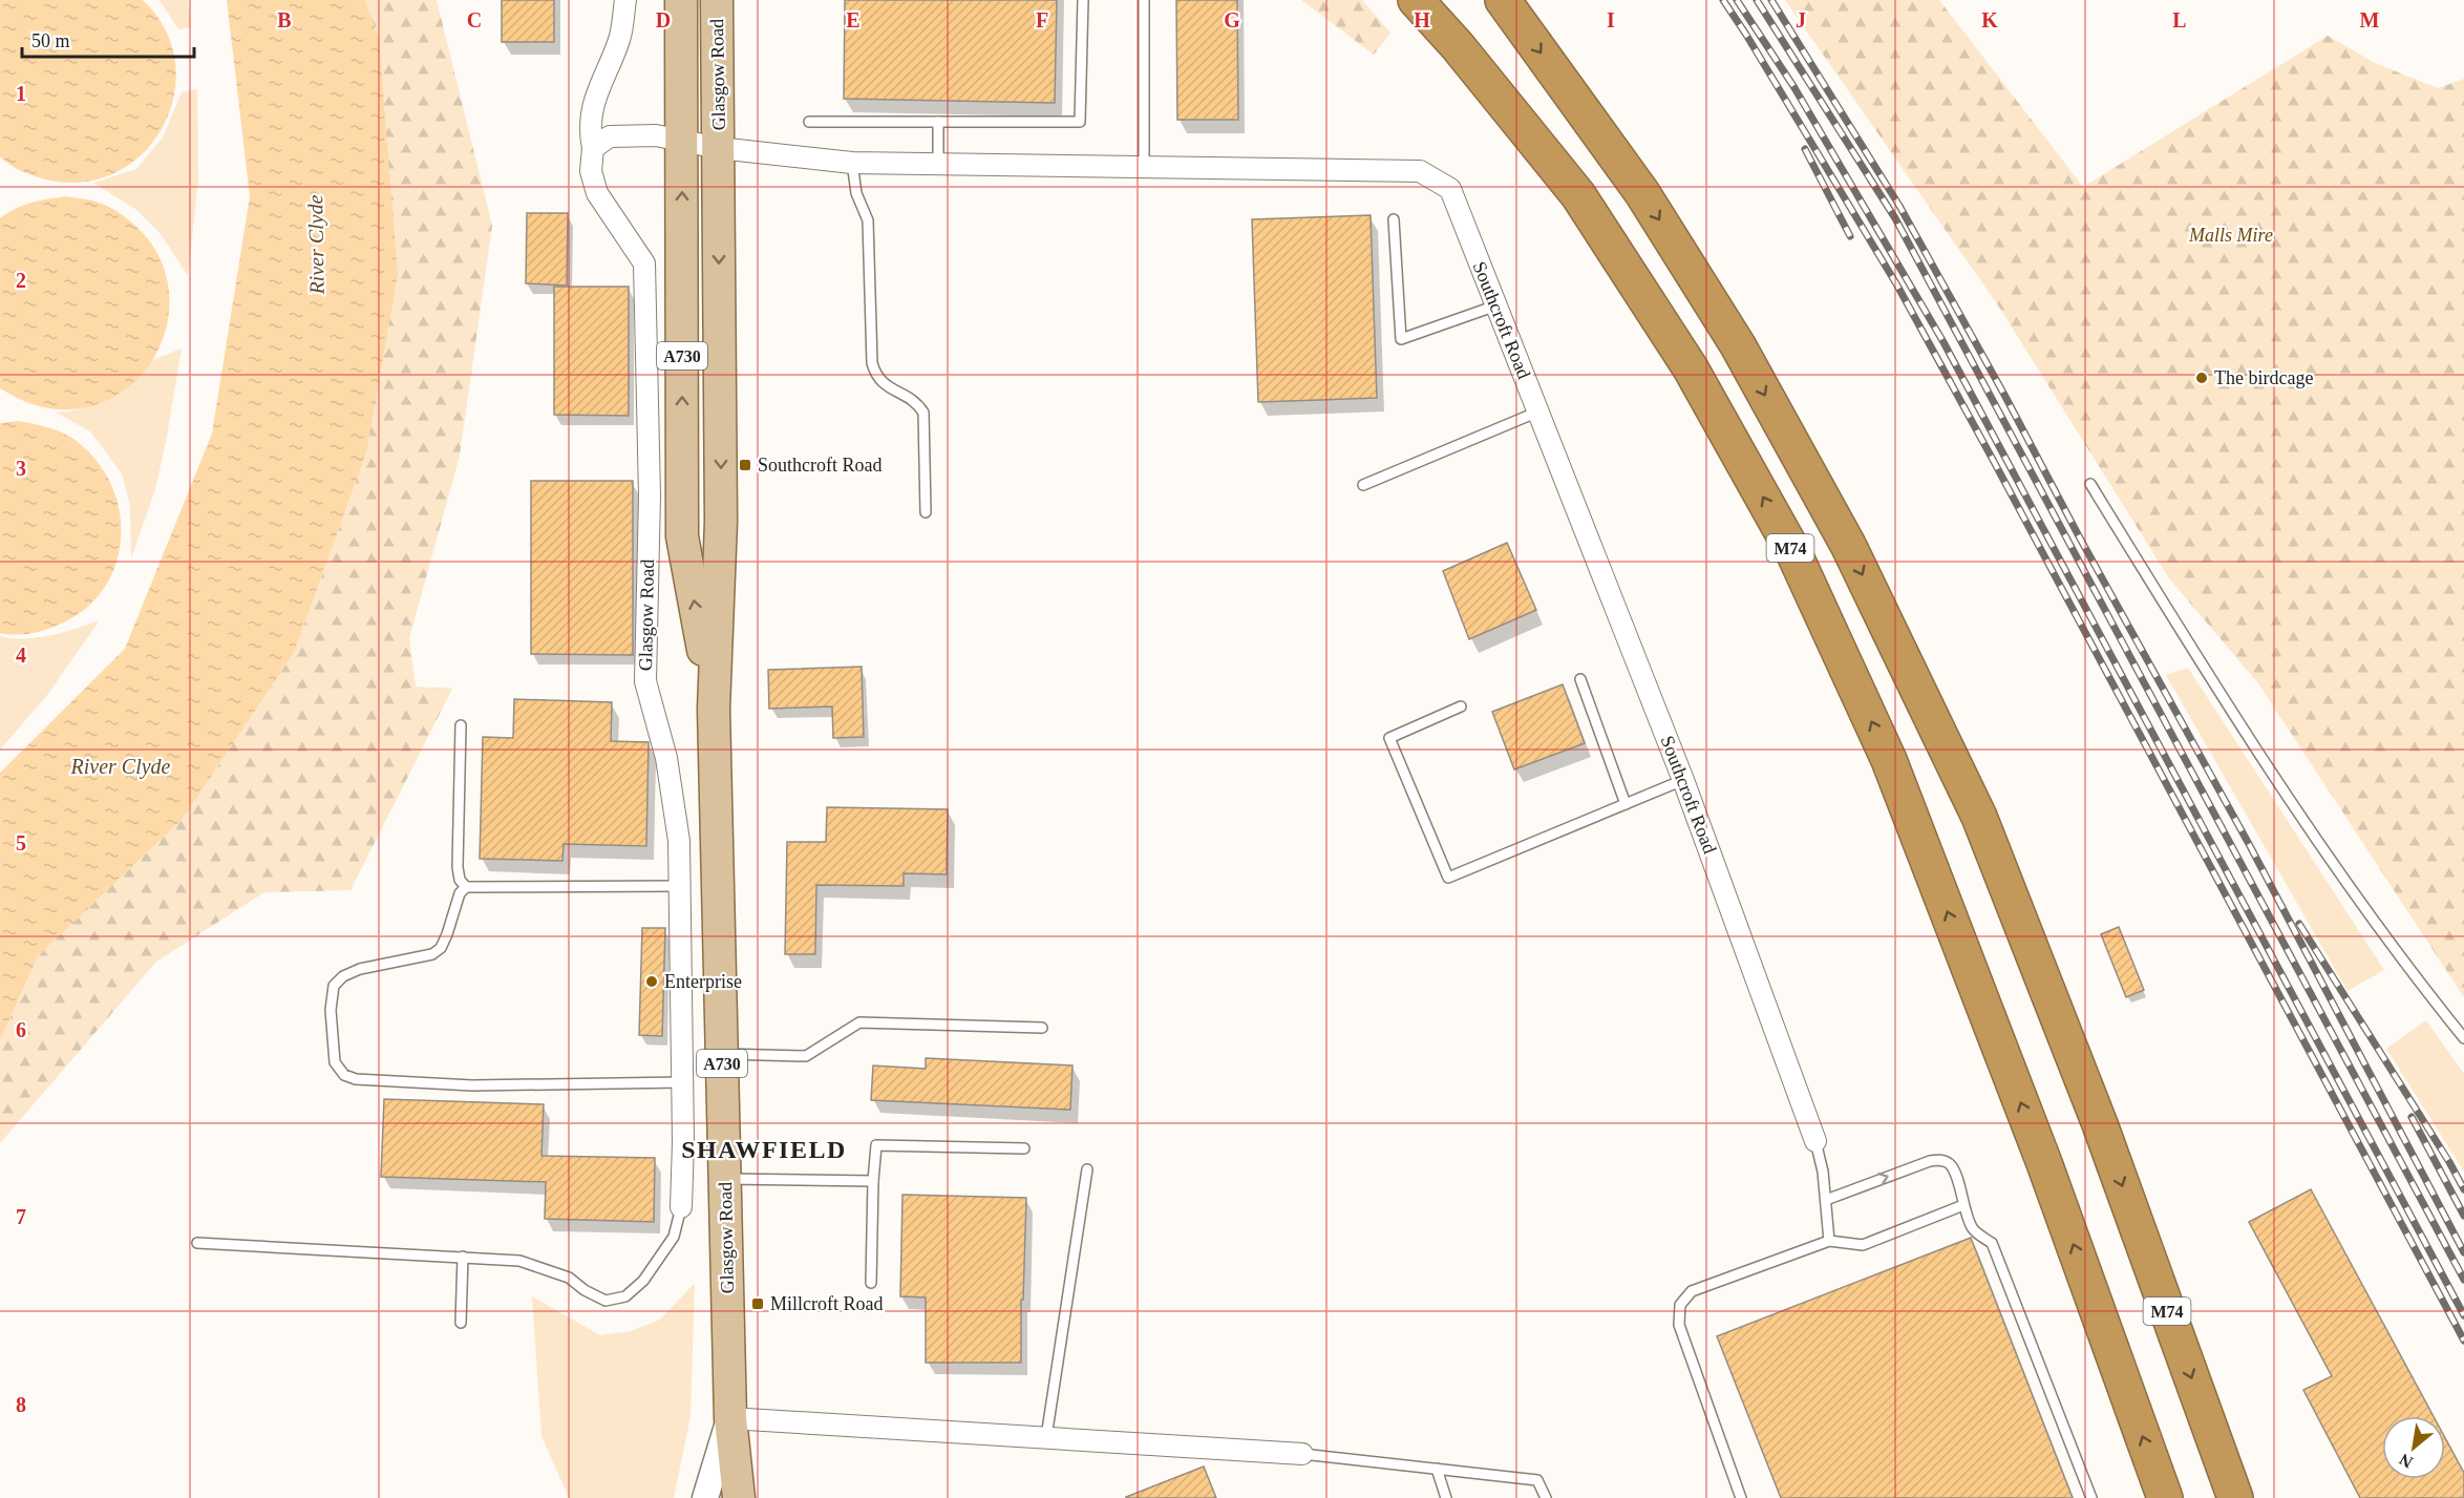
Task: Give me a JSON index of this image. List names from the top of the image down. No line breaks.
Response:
{"streets":{"highway":["M74"],"main road":["Glasgow Road","A730"],"street":["Southcroft Road"]},"crossings":[["Glasgow Road","Southcroft Road"],["Glasgow Road","A730"]],"districts":["SHAWFIELD"],"water":["River Clyde"],"parks":["Malls Mire"],"places":{"other":["The birdcage","Enterprise"],"transit":["Southcroft Road","Millcroft Road"]},"scale_bar":"50 m","north":"bottom left","grid":{"columns":["B","C","D","E","F","G","H","I","J","K","L","M"],"rows":["1","2","3","4","5","6","7","8"]}}
